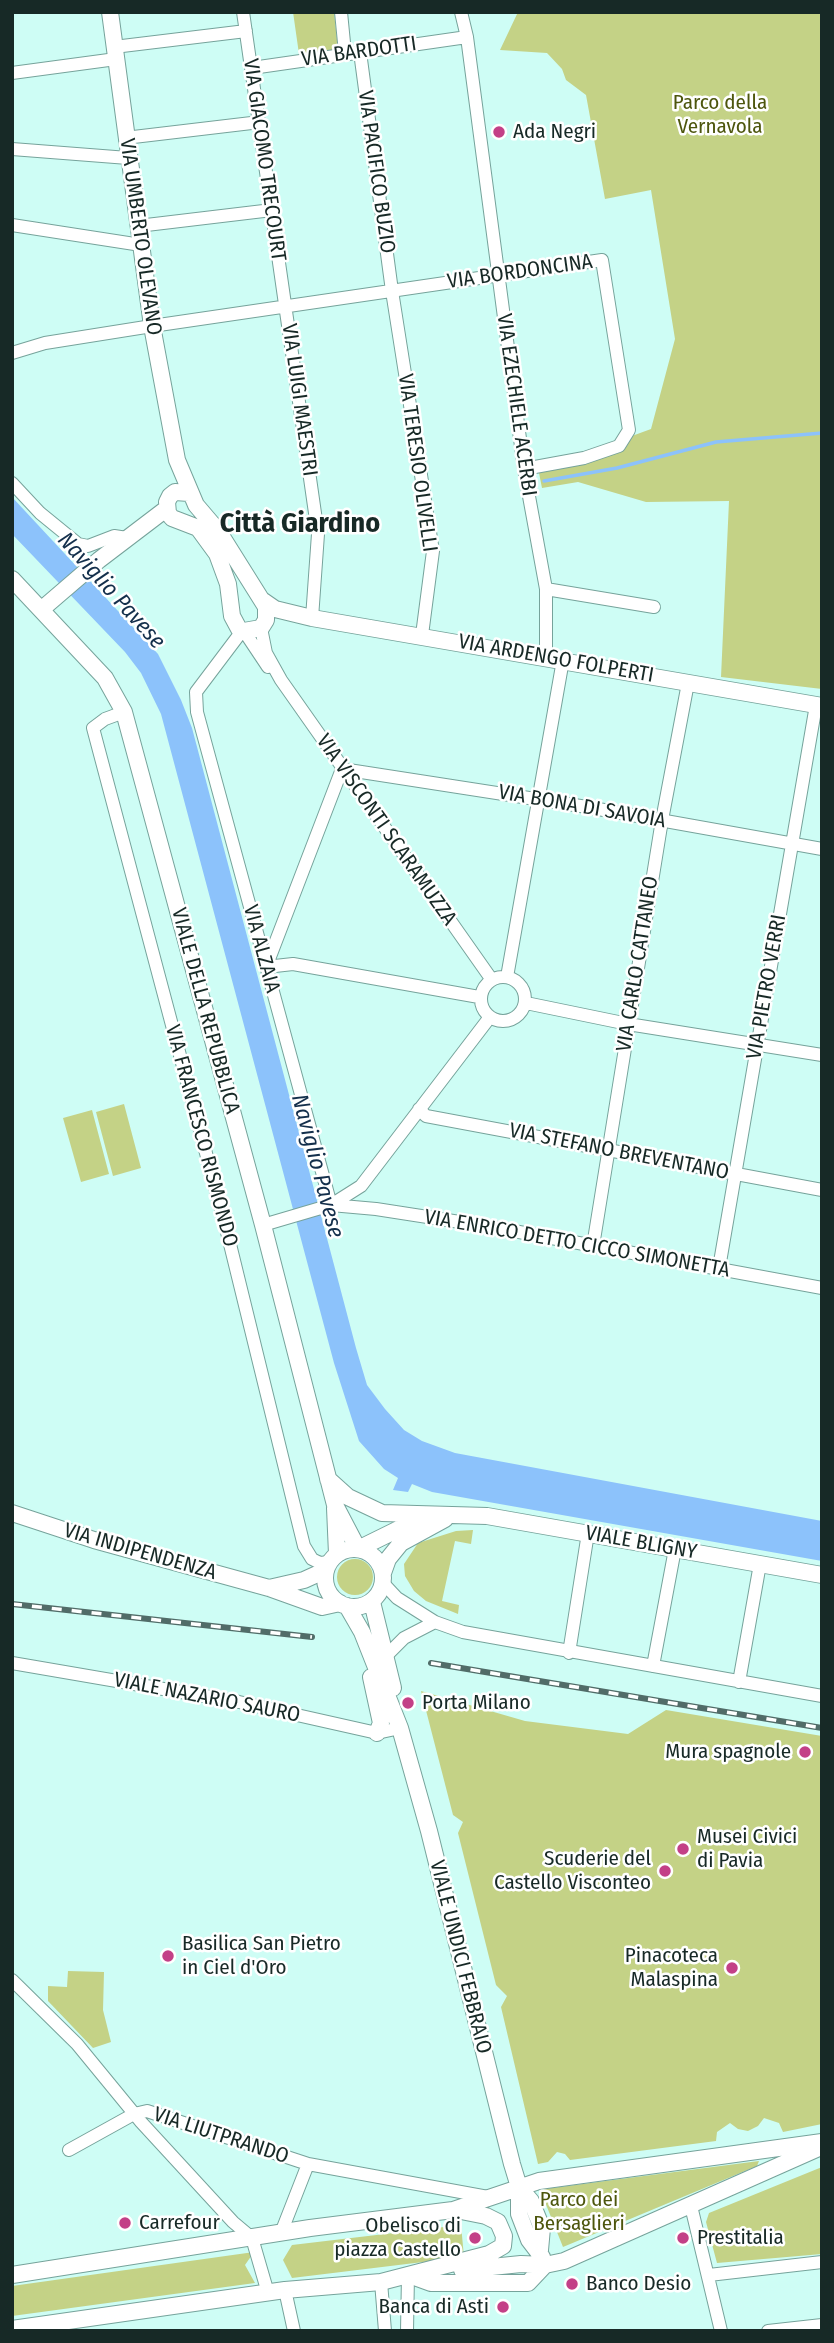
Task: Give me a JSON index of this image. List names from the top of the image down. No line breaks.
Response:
{"streets":{"street":["VIA BARDOTTI","VIA GIACOMO TRECOURT","VIA PACIFICO BUZIO","VIA UMBERTO OLEVANO","VIA BORDONCINA","VIA LUIGI MAESTRI","VIA EZECHIELE ACERBI","VIA TERESIO OLIVELLI","VIA ARDENGO FOLPERTI","VIA BONA DI SAVOIA","VIA VISCONTI SCARAMUZZA","VIA ALZAIA","VIA CARLO CATTANEO","VIA PIETRO VERRI","VIALE DELLA REPUBBLICA","VIA FRANCESCO RISMONDO","VIA STEFANO BREVENTANO","VIA ENRICO DETTO CICCO SIMONETTA","VIALE BLIGNY","VIA INDIPENDENZA","VIALE NAZARIO SAURO","VIALE UNDICI FEBBRAIO","VIA LIUTPRANDO"]},"crossings":[["VIA BARDOTTI","VIA GIACOMO TRECOURT"],["VIA BARDOTTI","VIA PACIFICO BUZIO"],["VIA BARDOTTI","VIA EZECHIELE ACERBI"],["VIA GIACOMO TRECOURT","VIA BORDONCINA"],["VIA GIACOMO TRECOURT","VIA LUIGI MAESTRI"],["VIA PACIFICO BUZIO","VIA BORDONCINA"],["VIA PACIFICO BUZIO","VIA TERESIO OLIVELLI"],["VIA UMBERTO OLEVANO","VIA BORDONCINA"],["VIA UMBERTO OLEVANO","VIA ARDENGO FOLPERTI"],["VIA BORDONCINA","VIA LUIGI MAESTRI"],["VIA BORDONCINA","VIA EZECHIELE ACERBI"],["VIA BORDONCINA","VIA TERESIO OLIVELLI"],["VIA LUIGI MAESTRI","VIA ARDENGO FOLPERTI"],["VIA EZECHIELE ACERBI","VIA ARDENGO FOLPERTI"],["VIA EZECHIELE ACERBI","VIA BONA DI SAVOIA"],["VIA EZECHIELE ACERBI","VIA VISCONTI SCARAMUZZA"],["VIA TERESIO OLIVELLI","VIA ARDENGO FOLPERTI"],["VIA ARDENGO FOLPERTI","VIA VISCONTI SCARAMUZZA"],["VIA ARDENGO FOLPERTI","VIA ALZAIA"],["VIA ARDENGO FOLPERTI","VIA CARLO CATTANEO"],["VIA ARDENGO FOLPERTI","VIA PIETRO VERRI"],["VIA BONA DI SAVOIA","VIA VISCONTI SCARAMUZZA"],["VIA BONA DI SAVOIA","VIA CARLO CATTANEO"],["VIA BONA DI SAVOIA","VIA PIETRO VERRI"],["VIA VISCONTI SCARAMUZZA","VIA ALZAIA"],["VIA ALZAIA","VIA ENRICO DETTO CICCO SIMONETTA"],["VIA CARLO CATTANEO","VIA STEFANO BREVENTANO"],["VIA CARLO CATTANEO","VIA ENRICO DETTO CICCO SIMONETTA"],["VIA PIETRO VERRI","VIA STEFANO BREVENTANO"],["VIA PIETRO VERRI","VIA ENRICO DETTO CICCO SIMONETTA"],["VIALE DELLA REPUBBLICA","VIA FRANCESCO RISMONDO"],["VIALE DELLA REPUBBLICA","VIALE BLIGNY"],["VIA FRANCESCO RISMONDO","VIALE BLIGNY"],["VIA FRANCESCO RISMONDO","VIA INDIPENDENZA"],["VIA FRANCESCO RISMONDO","VIALE UNDICI FEBBRAIO"],["VIALE BLIGNY","VIA INDIPENDENZA"],["VIALE BLIGNY","VIALE UNDICI FEBBRAIO"],["VIA INDIPENDENZA","VIALE UNDICI FEBBRAIO"],["VIALE NAZARIO SAURO","VIALE UNDICI FEBBRAIO"]],"districts":["Città Giardino"],"water":["Naviglio Pavese"],"parks":["Parco della Vernavola","Parco dei Bersaglieri"],"places":["Ada Negri","Porta Milano","Mura spagnole","Musei Civici di Pavia","Scuderie del Castello Visconteo","Basilica San Pietro in Ciel d'Oro","Pinacoteca Malaspina","Carrefour","Obelisco di piazza Castello","Prestitalia","Banco Desio","Banca di Asti"]}
